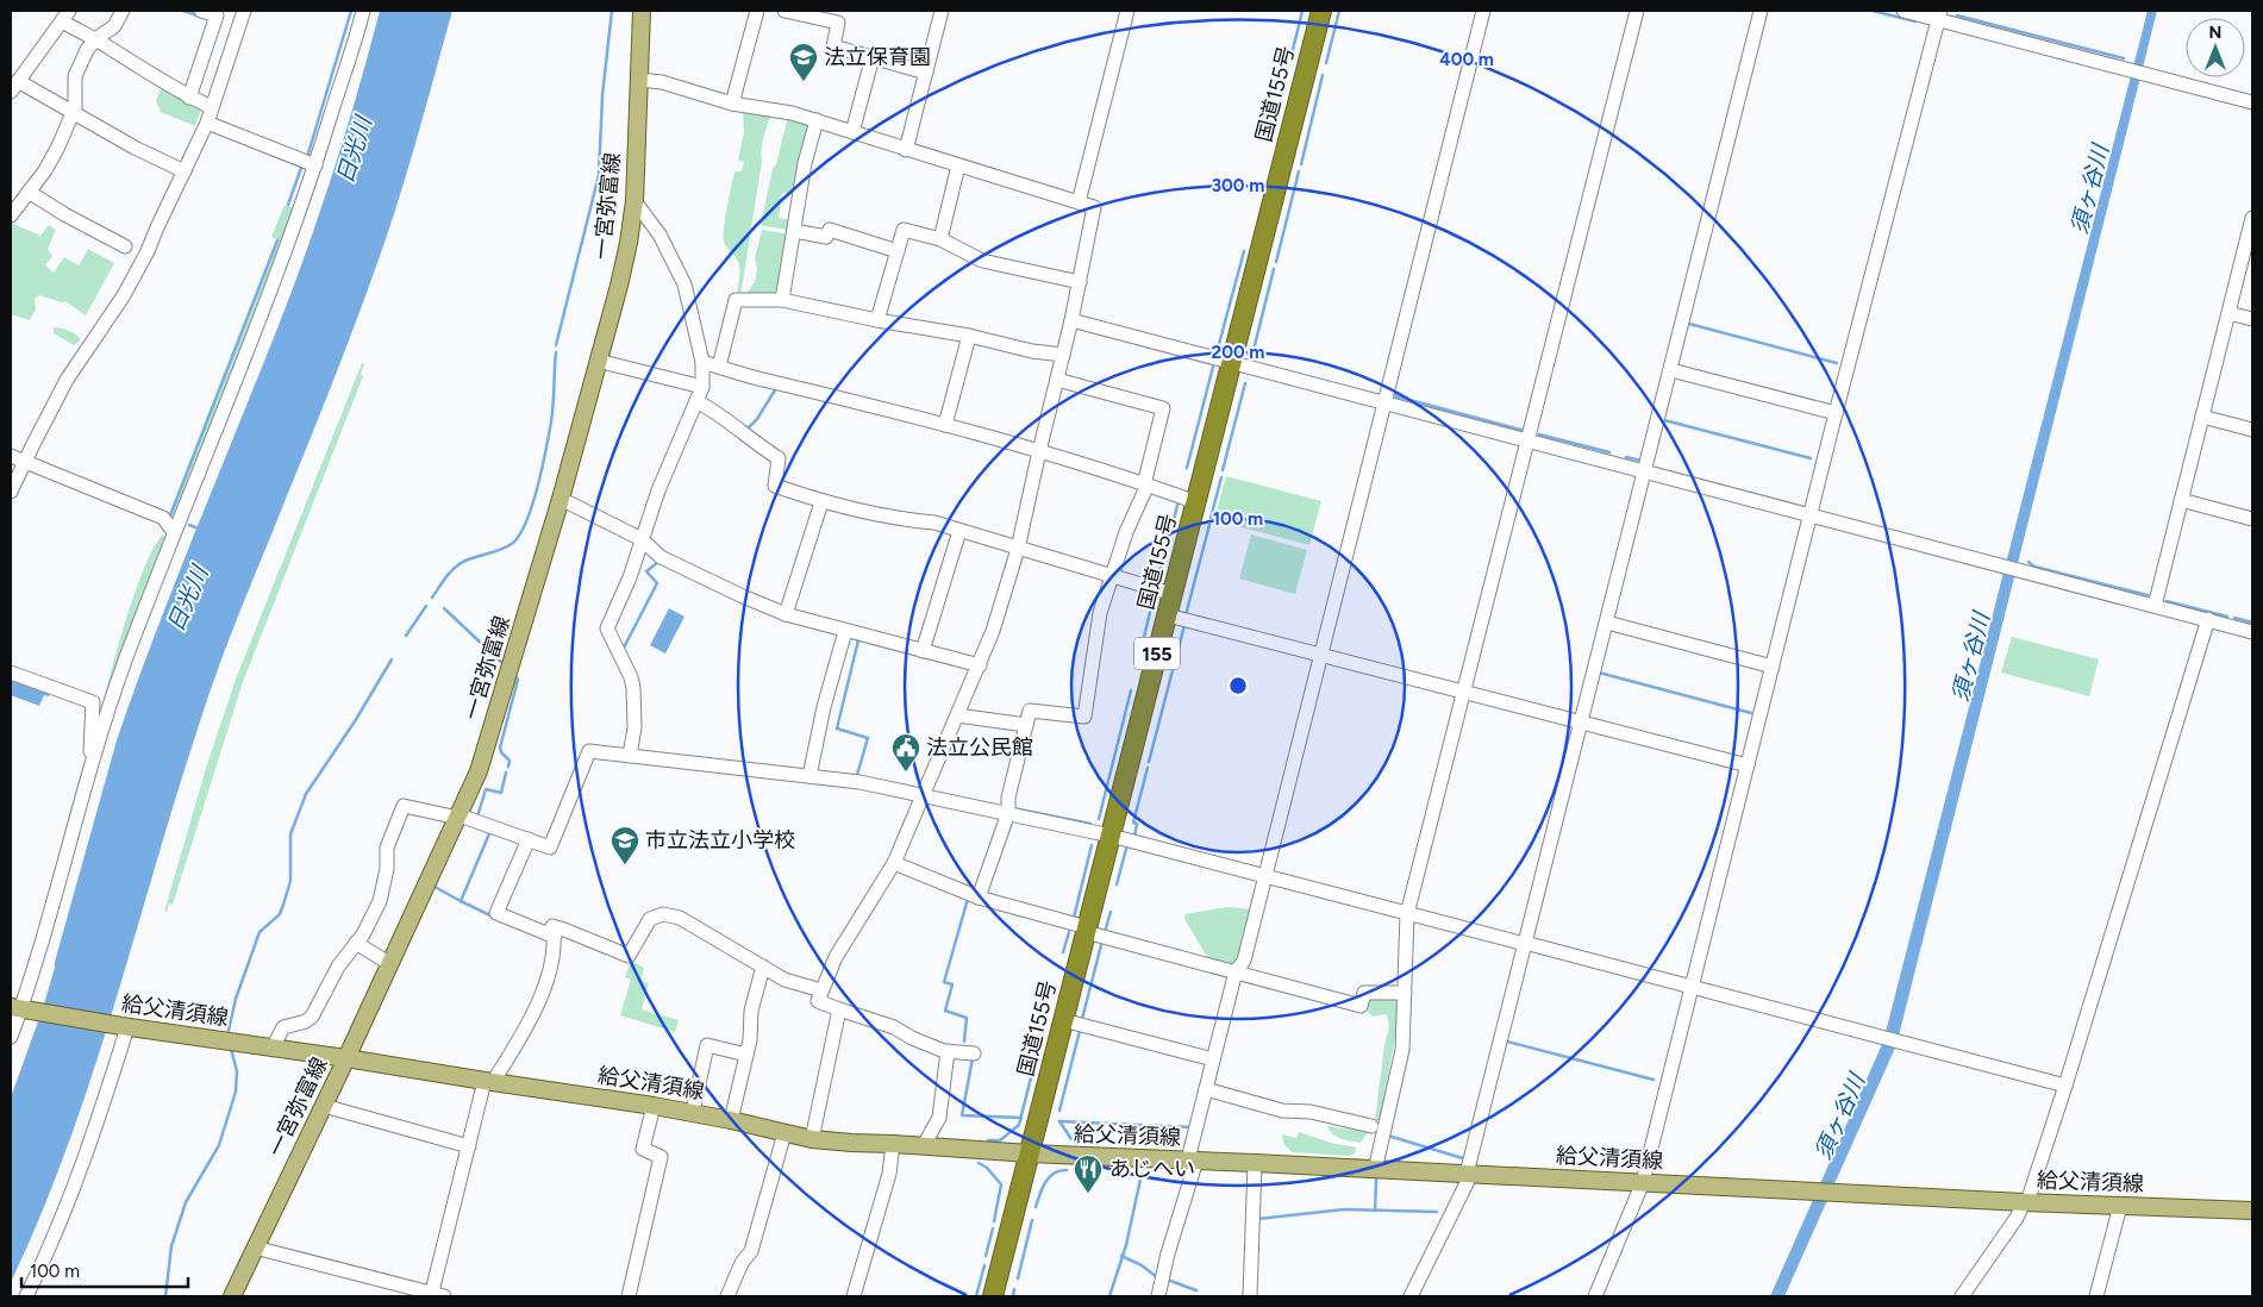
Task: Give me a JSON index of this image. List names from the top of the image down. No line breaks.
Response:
{"streets":{"highway":["国道155号","155"],"main road":["一宮弥富線","給父清須線"]},"crossings":[["国道155号","給父清須線"],["一宮弥富線","給父清須線"]],"water":["日光川","須ヶ谷川"],"places":{"school or university":["法立保育園","市立法立小学校"],"public building":["法立公民館"],"restaurant":["あじへい"]},"scale_bar":"100 m","north":"top","rings":["400 m","300 m","200 m","100 m"]}
